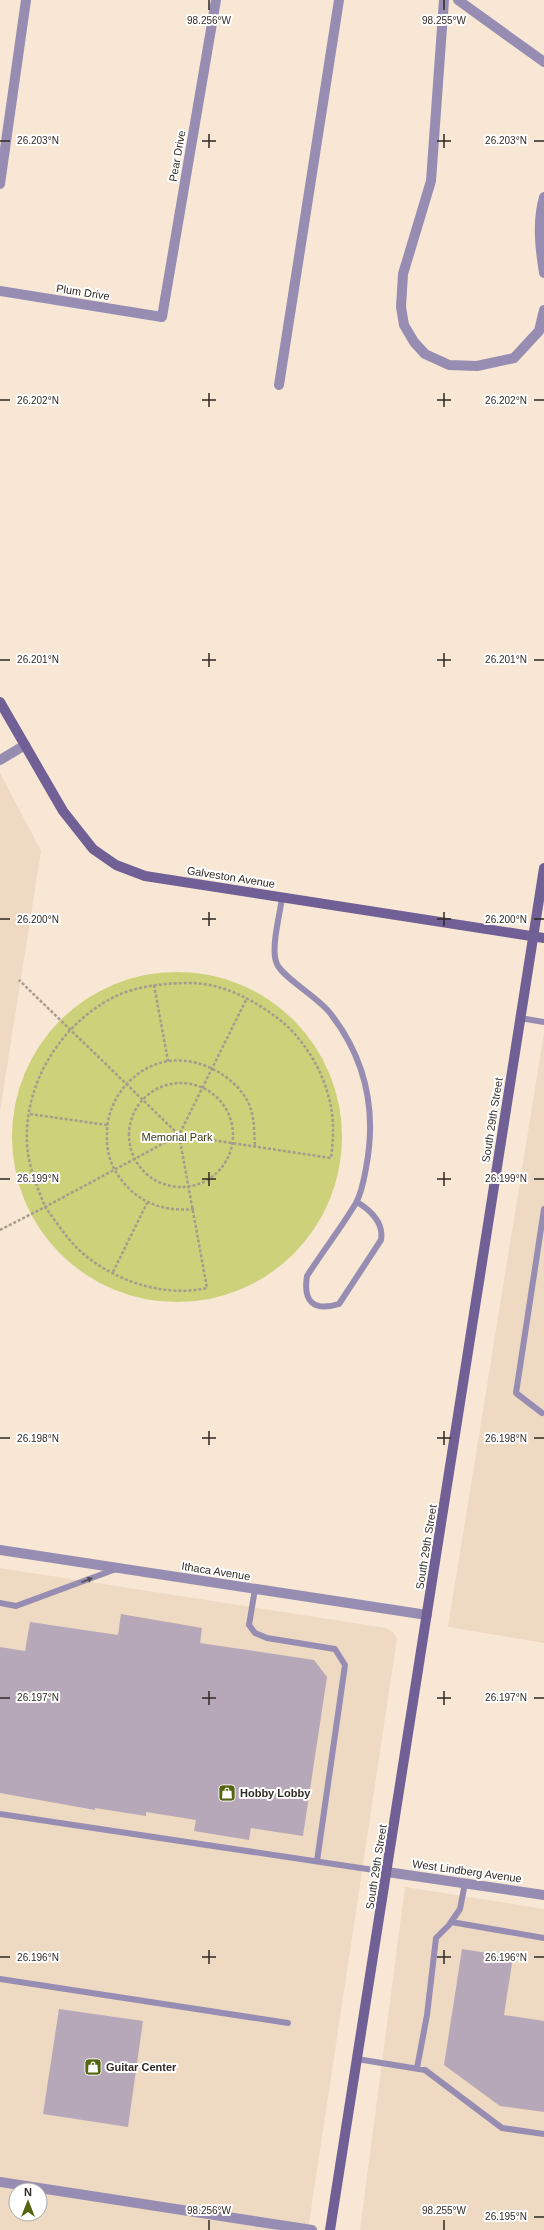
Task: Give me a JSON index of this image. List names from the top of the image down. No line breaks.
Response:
{"streets":{"street":["Pear Drive","Plum Drive","Galveston Avenue","South 29th Street","Ithaca Avenue","West Lindberg Avenue"]},"crossings":[["Pear Drive","Plum Drive"],["Galveston Avenue","South 29th Street"],["South 29th Street","Ithaca Avenue"],["South 29th Street","West Lindberg Avenue"]],"parks":["Memorial Park"],"places":{"shop":["Hobby Lobby","Guitar Center"]},"north":"top","coordinates":["98.256°W","98.255°W","26.203°N","26.202°N","26.201°N","26.200°N","26.199°N","26.198°N","26.197°N","26.196°N","26.195°N"]}
